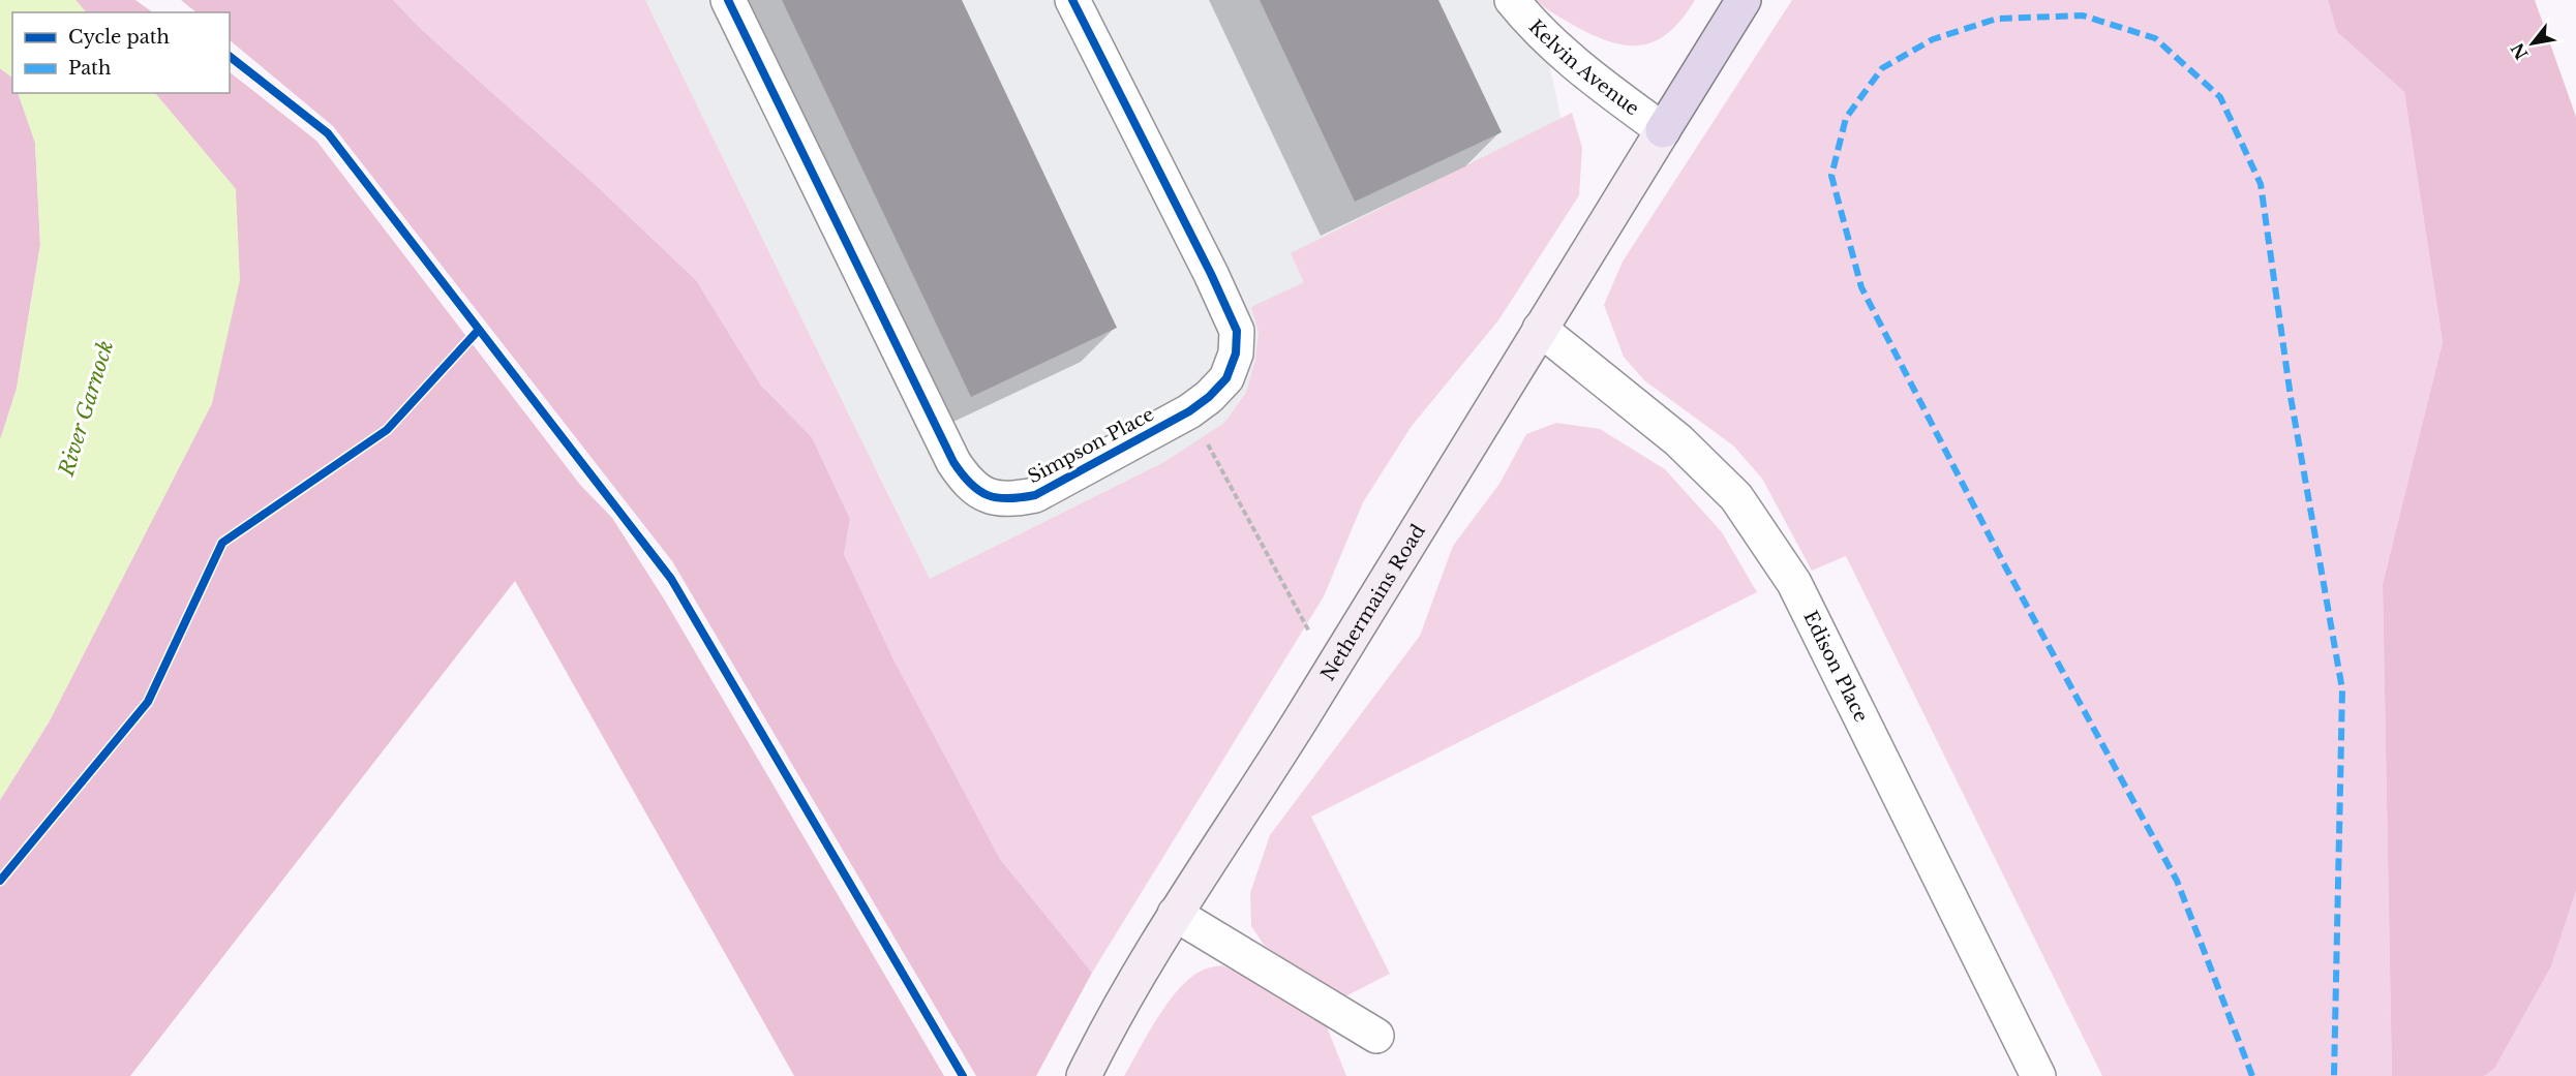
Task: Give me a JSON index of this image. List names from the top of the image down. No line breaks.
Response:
{"streets":{"main road":["Nethermains Road"],"street":["Kelvin Avenue","Simpson Place","Edison Place"]},"crossings":[["Kelvin Avenue","Nethermains Road"],["Nethermains Road","Edison Place"]],"water":["River Garnock"],"legend":["Cycle path","Path"],"north":"bottom left"}
